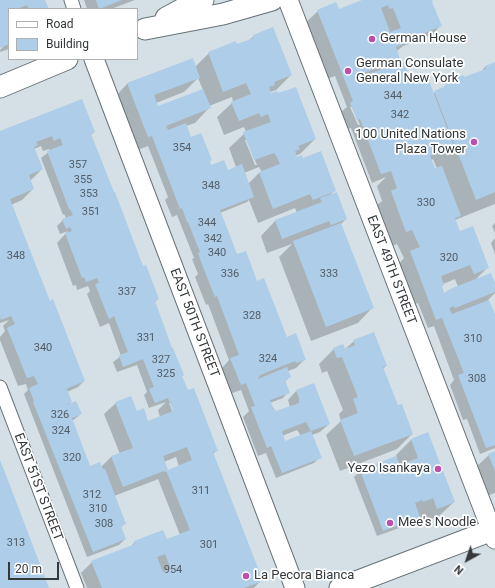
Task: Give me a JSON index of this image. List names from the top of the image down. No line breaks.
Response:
{"streets":{"main road":["EAST 49TH STREET","EAST 50TH STREET"],"street":["EAST 51ST STREET"]},"places":["German House","German Consulate General New York","100 United Nations Plaza Tower","Yezo Isankaya","Mee's Noodle","La Pecora Bianca"],"house_numbers":["344","342","354","357","355","348","353","330","351","344","342","340","348","320","336","333","337","328","331","310","340","324","327","325","308","326","324","320","311","312","310","308","313","301","954"],"legend":["Road","Building"],"scale_bar":"20 m","north":"bottom left"}
